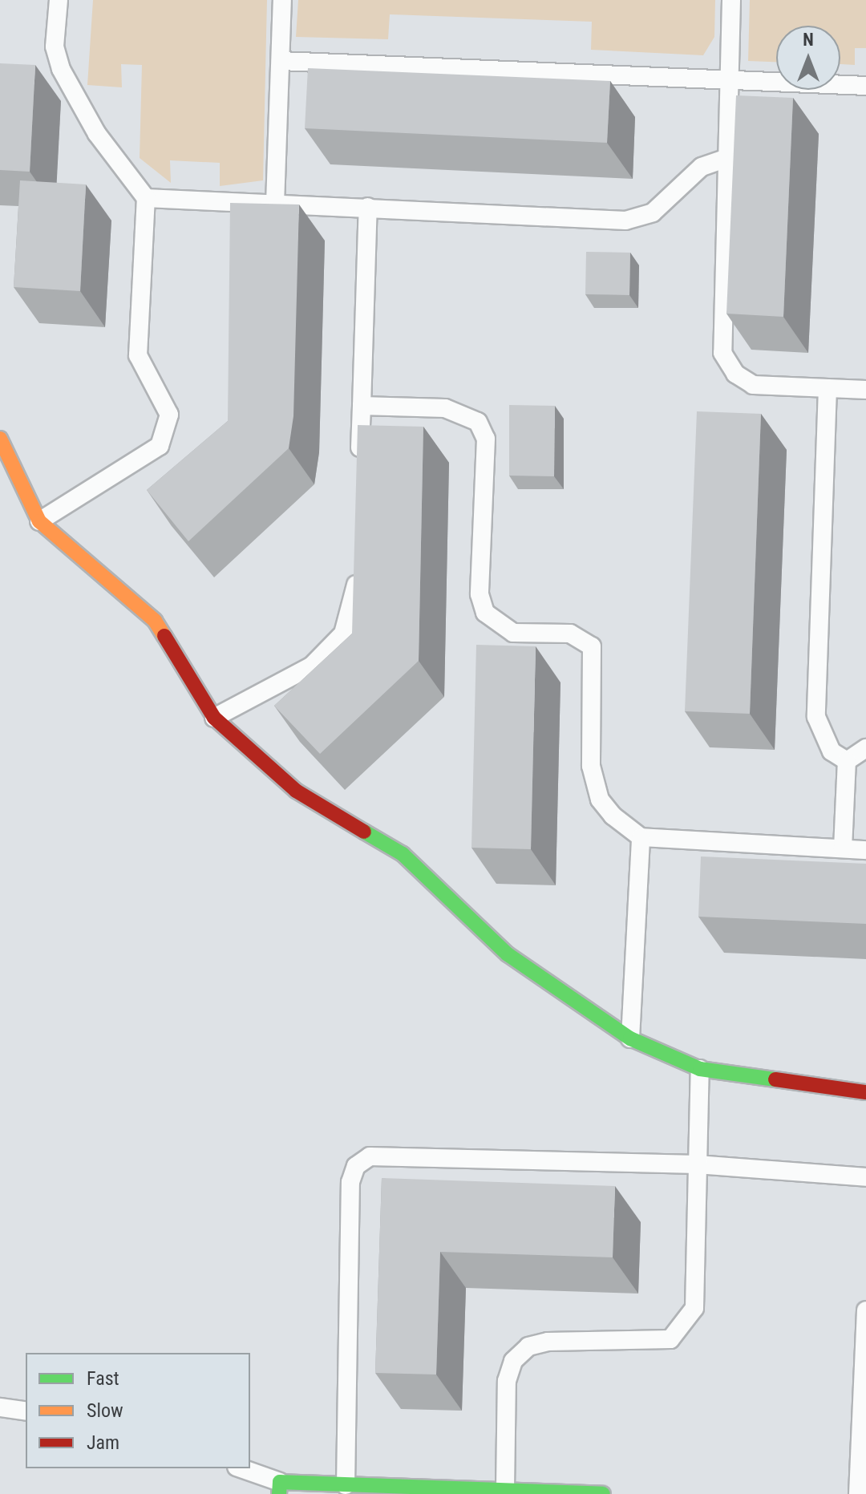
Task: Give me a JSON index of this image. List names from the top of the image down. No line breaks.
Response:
{"legend":["Fast","Slow","Jam"],"north":"top"}
